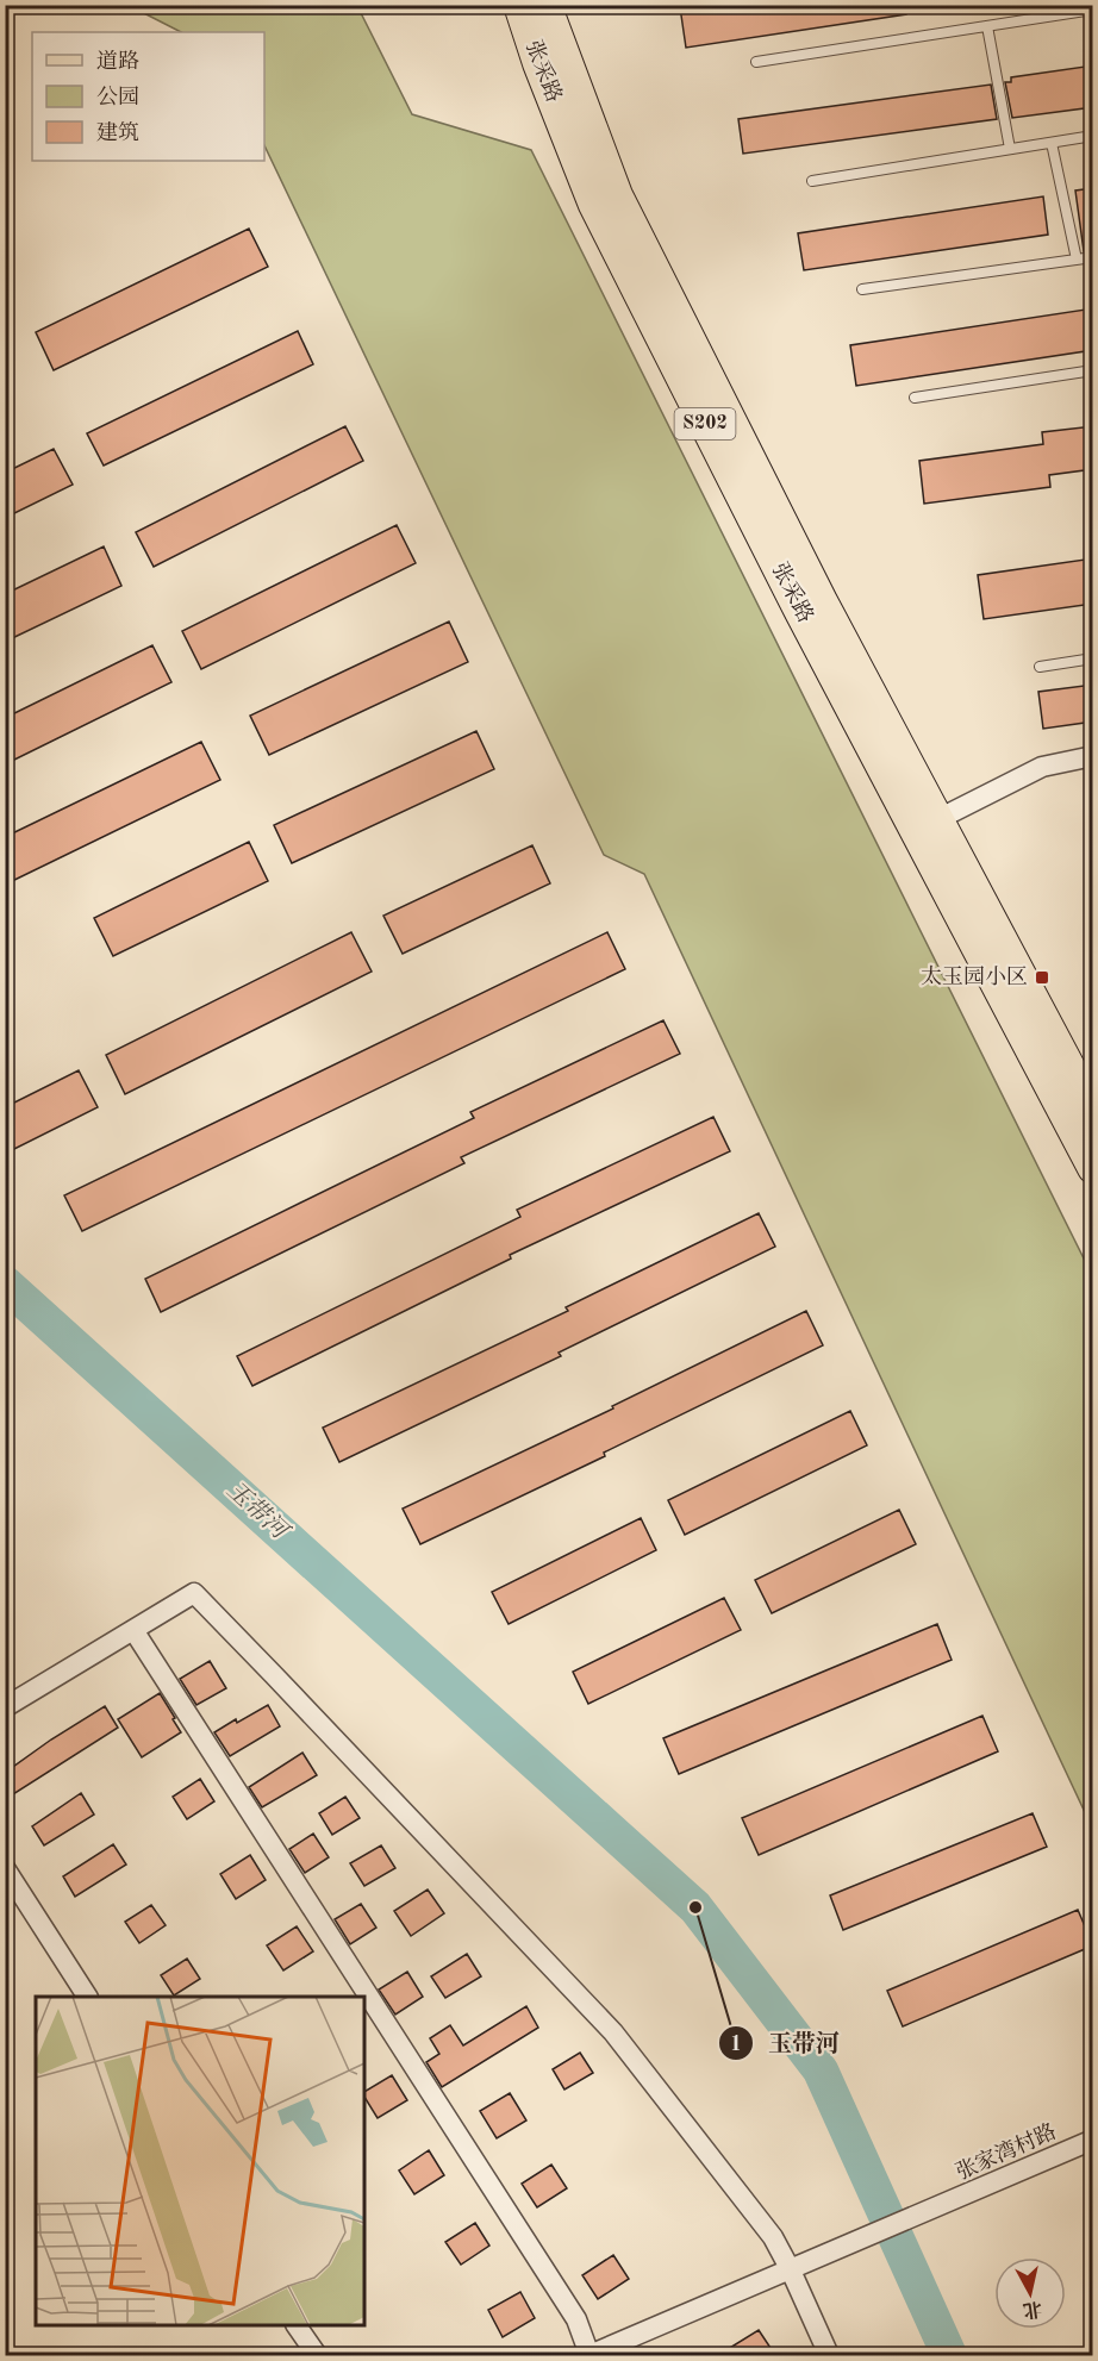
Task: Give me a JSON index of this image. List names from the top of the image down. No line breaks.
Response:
{"streets":{"main road":["张采路","S202"],"street":["张家湾村路"]},"water":["玉带河"],"places":{"transit":["太玉园小区"],"other":["玉带河"]},"legend":["道路","公园","建筑"],"north":"bottom"}
